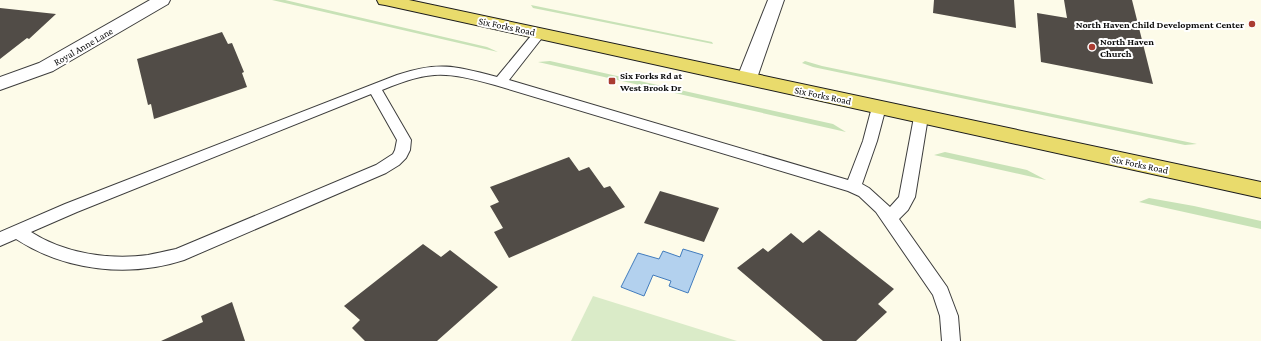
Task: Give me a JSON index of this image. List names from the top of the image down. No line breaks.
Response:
{"streets":{"main road":["Six Forks Road"],"street":["Royal Anne Lane"]},"places":{"other":["North Haven Child Development Center","North Haven Church"],"transit":["Six Forks Rd at West Brook Dr"]}}
